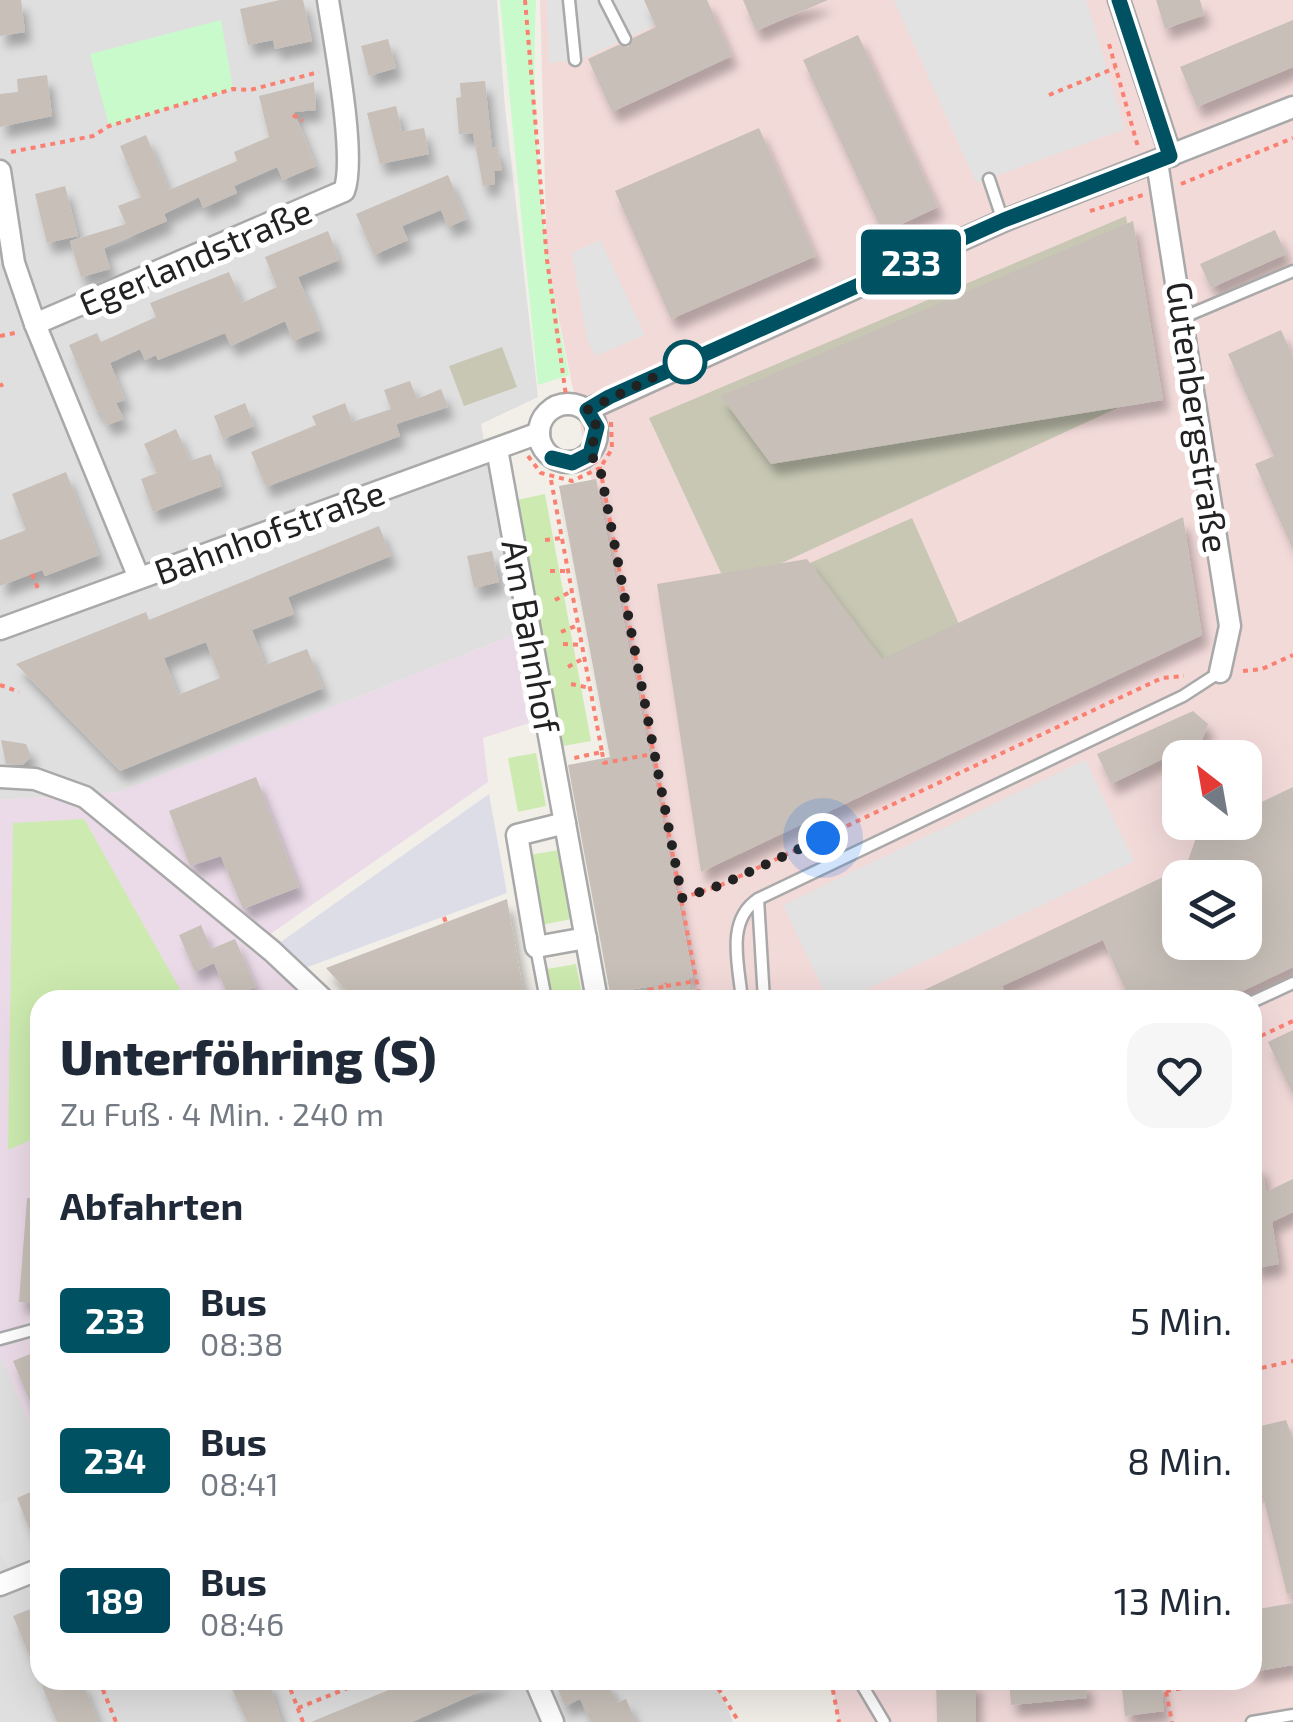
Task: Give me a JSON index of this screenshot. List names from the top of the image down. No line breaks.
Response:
{"streets":{"street":["Egerlandstraße","Gutenbergstraße","Bahnhofstraße","Am Bahnhof"]},"crossings":[["Bahnhofstraße","Am Bahnhof"]],"lines":["bus line 233"],"north":"top left","page":{"on_map":"233","heading":[["Unterföhring (S)","Zu Fuß · 4 Min. · 240 m"],"Abfahrten"],"list":[{"mark":"233","name":"Bus","note":"08:38","value":"5 Min."},{"mark":"234","name":"Bus","note":"08:41","value":"8 Min."},{"mark":"189","name":"Bus","note":"08:46","value":"13 Min."}]}}
